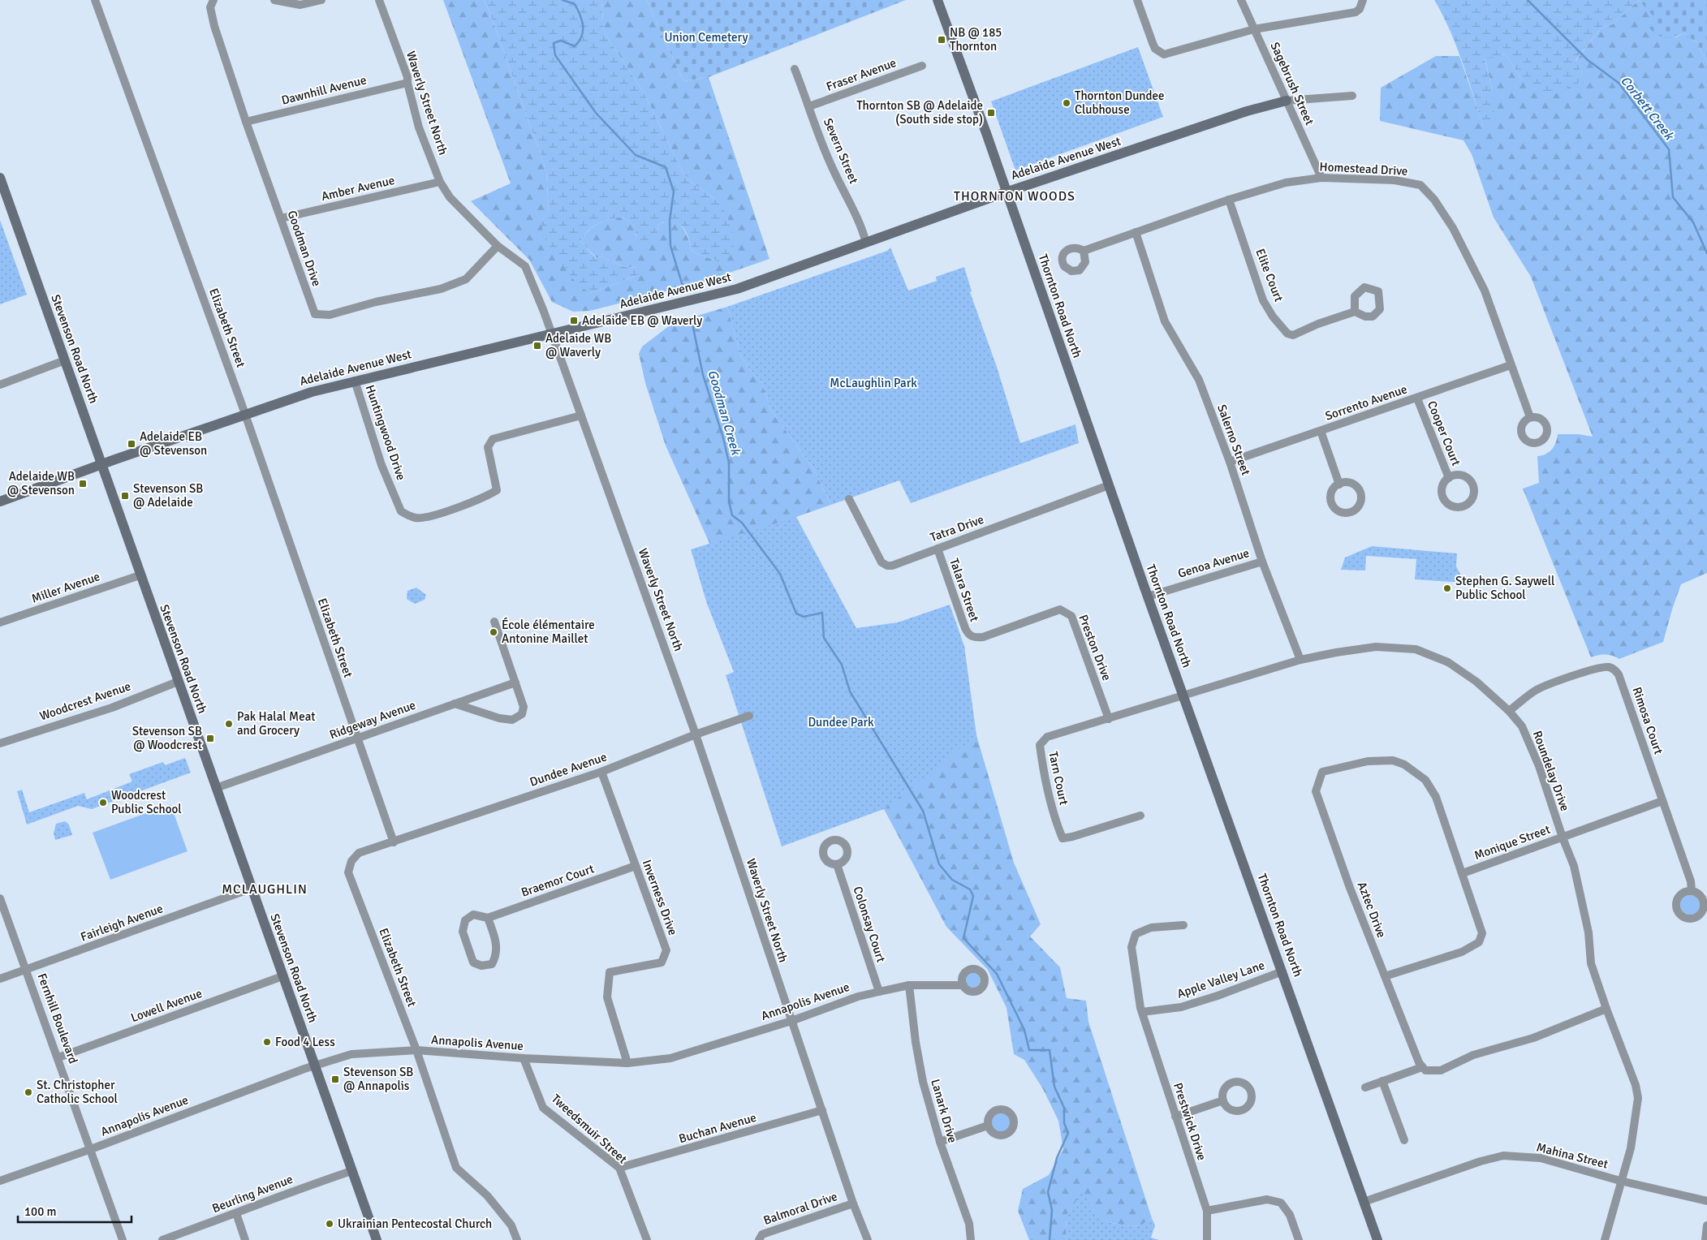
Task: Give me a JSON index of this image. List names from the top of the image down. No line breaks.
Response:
{"streets":{"main road":["Adelaide Avenue West","Thornton Road North","Stevenson Road North"],"street":["Fraser Avenue","Sagebrush Street","Dawnhill Avenue","Waverly Street North","Severn Street","Homestead Drive","Amber Avenue","Goodman Drive","Elite Court","Elizabeth Street","Sorrento Avenue","Huntingwood Drive","Cooper Court","Salerno Street","Tatra Drive","Genoa Avenue","Miller Avenue","Talara Street","Preston Drive","Woodcrest Avenue","Ridgeway Avenue","Rimosa Court","Dundee Avenue","Roundelay Drive","Tarn Court","Monique Street","Braemor Court","Inverness Drive","Aztec Drive","Fairleigh Avenue","Colonsay Court","Apple Valley Lane","Annapolis Avenue","Lowell Avenue","Fernhill Boulevard","Lanark Drive","Prestwick Drive","Buchan Avenue","Tweedsmuir Street","Mahina Street","Beurling Avenue","Balmoral Drive"]},"crossings":[["Fraser Avenue","Severn Street"],["Sagebrush Street","Adelaide Avenue West"],["Sagebrush Street","Homestead Drive"],["Dawnhill Avenue","Waverly Street North"],["Dawnhill Avenue","Goodman Drive"],["Waverly Street North","Adelaide Avenue West"],["Waverly Street North","Amber Avenue"],["Waverly Street North","Goodman Drive"],["Waverly Street North","Huntingwood Drive"],["Waverly Street North","Dundee Avenue"],["Waverly Street North","Annapolis Avenue"],["Waverly Street North","Buchan Avenue"],["Waverly Street North","Balmoral Drive"],["Severn Street","Adelaide Avenue West"],["Adelaide Avenue West","Thornton Road North"],["Adelaide Avenue West","Elizabeth Street"],["Adelaide Avenue West","Stevenson Road North"],["Adelaide Avenue West","Huntingwood Drive"],["Homestead Drive","Elite Court"],["Homestead Drive","Sorrento Avenue"],["Homestead Drive","Salerno Street"],["Amber Avenue","Goodman Drive"],["Thornton Road North","Tatra Drive"],["Thornton Road North","Genoa Avenue"],["Thornton Road North","Roundelay Drive"],["Thornton Road North","Tarn Court"],["Thornton Road North","Apple Valley Lane"],["Thornton Road North","Mahina Street"],["Elizabeth Street","Ridgeway Avenue"],["Elizabeth Street","Dundee Avenue"],["Elizabeth Street","Annapolis Avenue"],["Stevenson Road North","Miller Avenue"],["Stevenson Road North","Woodcrest Avenue"],["Stevenson Road North","Ridgeway Avenue"],["Stevenson Road North","Fairleigh Avenue"],["Stevenson Road North","Annapolis Avenue"],["Stevenson Road North","Lowell Avenue"],["Stevenson Road North","Beurling Avenue"],["Sorrento Avenue","Cooper Court"],["Sorrento Avenue","Salerno Street"],["Salerno Street","Genoa Avenue"],["Salerno Street","Roundelay Drive"],["Tatra Drive","Talara Street"],["Talara Street","Preston Drive"],["Preston Drive","Tarn Court"],["Rimosa Court","Roundelay Drive"],["Rimosa Court","Monique Street"],["Dundee Avenue","Inverness Drive"],["Roundelay Drive","Tarn Court"],["Roundelay Drive","Monique Street"],["Roundelay Drive","Mahina Street"],["Monique Street","Aztec Drive"],["Braemor Court","Inverness Drive"],["Inverness Drive","Annapolis Avenue"],["Fairleigh Avenue","Fernhill Boulevard"],["Colonsay Court","Annapolis Avenue"],["Apple Valley Lane","Prestwick Drive"],["Annapolis Avenue","Fernhill Boulevard"],["Annapolis Avenue","Lanark Drive"],["Annapolis Avenue","Tweedsmuir Street"],["Lowell Avenue","Fernhill Boulevard"],["Buchan Avenue","Tweedsmuir Street"]],"districts":["THORNTON WOODS","MCLAUGHLIN"],"water":["Corbett Creek","Goodman Creek"],"parks":["Union Cemetery","McLaughlin Park","Dundee Park"],"places":{"transit":["NB @ 185 Thornton","Thornton SB @ Adelaide (South side stop)","Adelaide EB @ Waverly","Adelaide WB @ Waverly","Adelaide EB @ Stevenson","Adelaide WB @ Stevenson","Stevenson SB @ Adelaide","Stevenson SB @ Woodcrest","Stevenson SB @ Annapolis"],"other":["Thornton Dundee Clubhouse","Stephen G. Saywell Public School","École élémentaire Antonine Maillet","Pak Halal Meat and Grocery","Woodcrest Public School","Food 4 Less","St. Christopher Catholic School","Ukrainian Pentecostal Church"]},"scale_bar":"100 m"}
